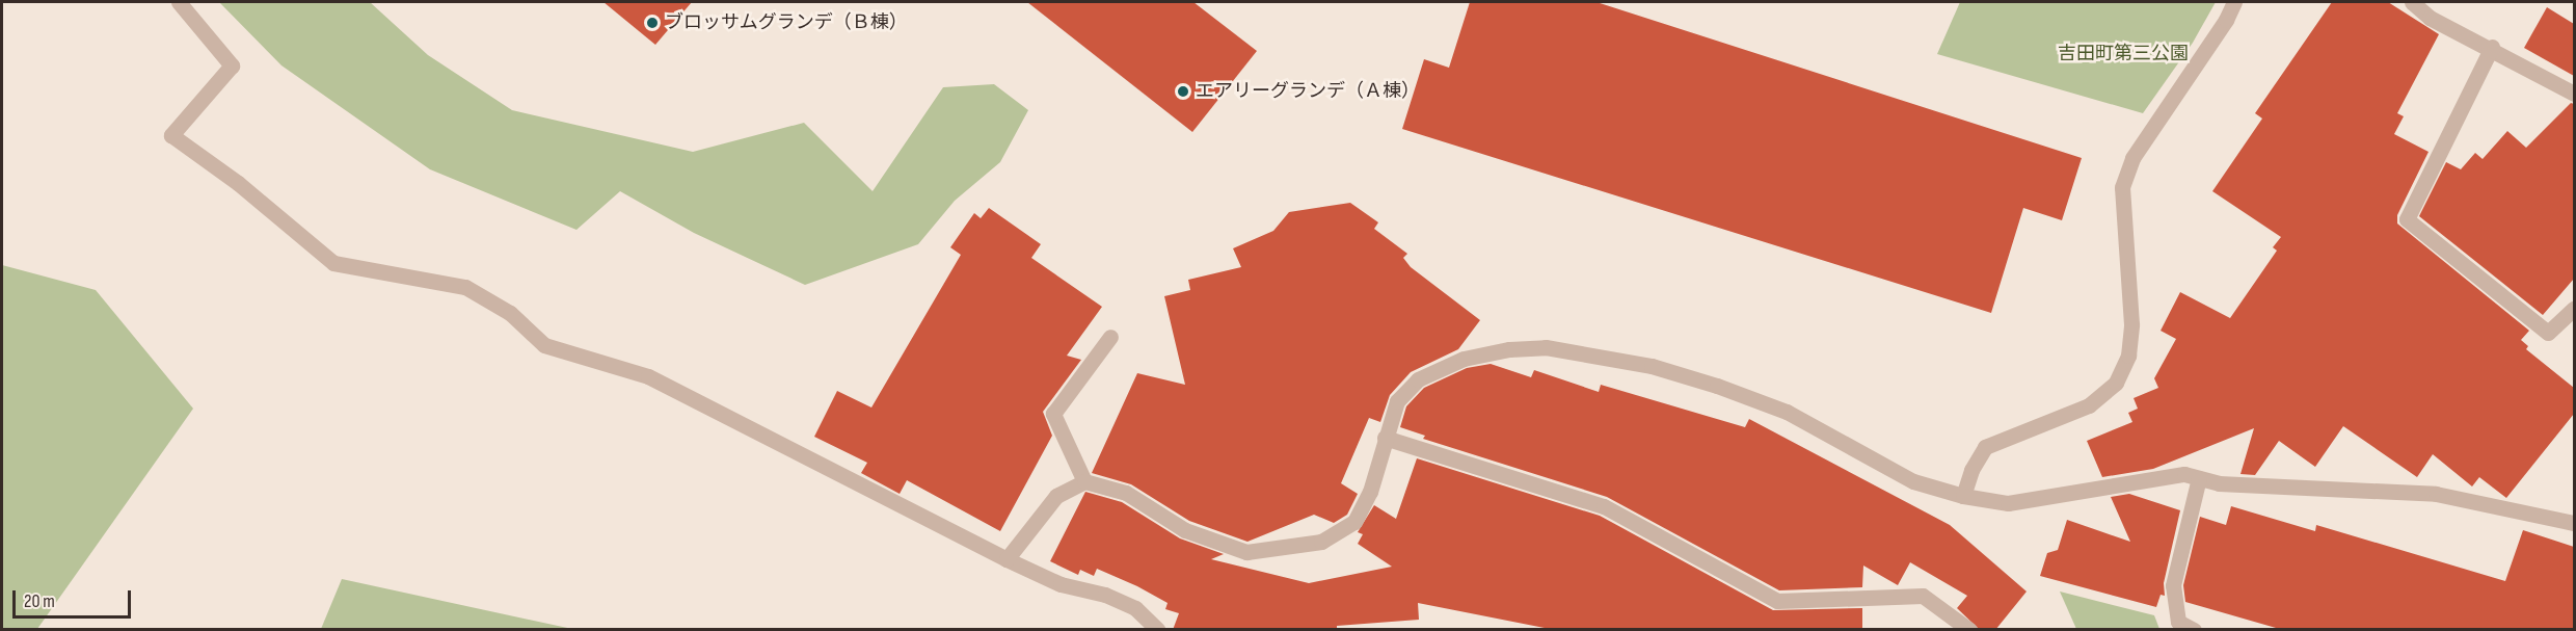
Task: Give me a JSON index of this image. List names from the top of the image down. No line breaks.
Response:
{"parks":["吉田町第三公園"],"places":["ブロッサムグランデ（Ｂ棟）","エアリーグランデ（Ａ棟）"],"scale_bar":"20 m"}
